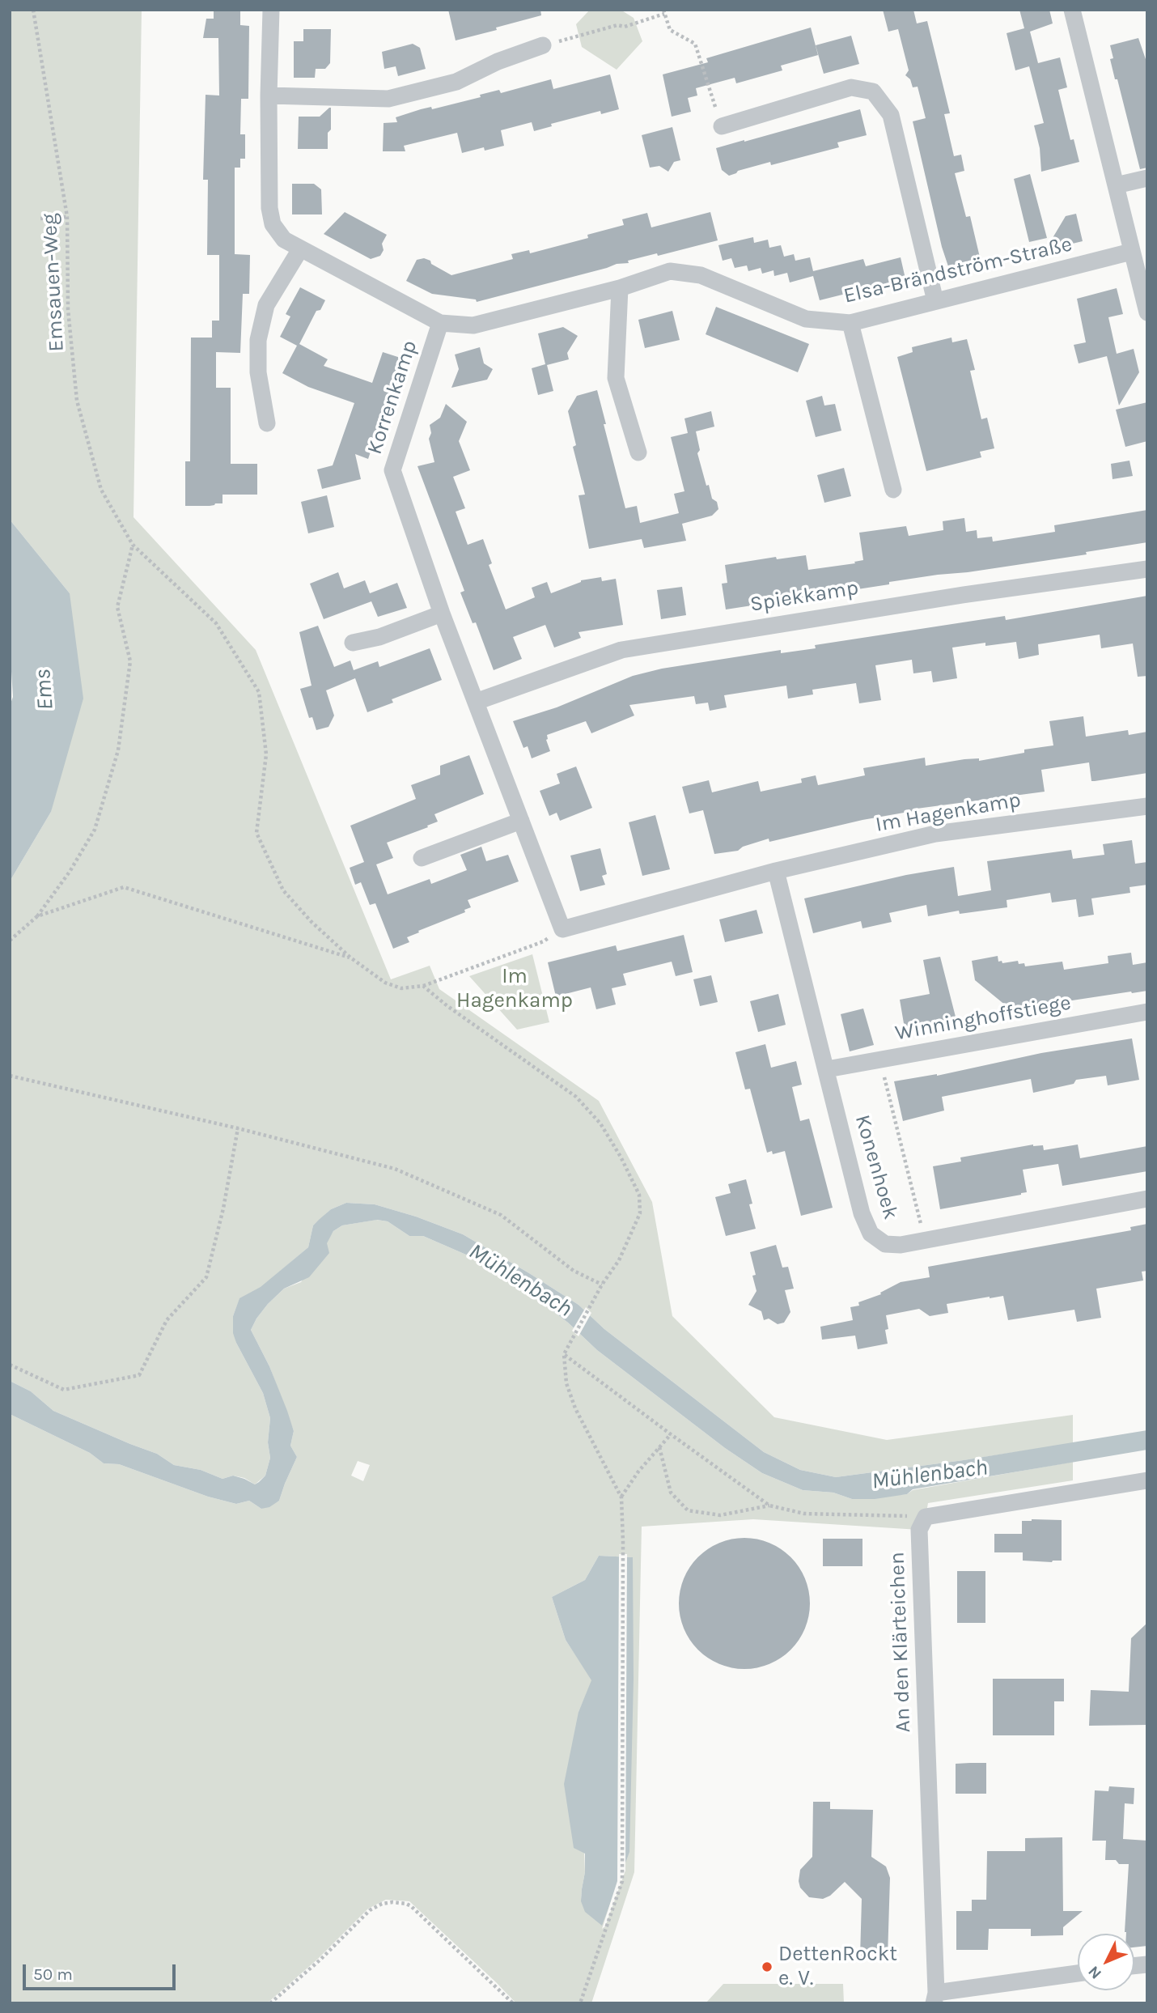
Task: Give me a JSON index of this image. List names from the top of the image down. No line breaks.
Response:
{"streets":{"street":["Elsa-Brändström-Straße","Korrenkamp","Spiekkamp","Im Hagenkamp","Winninghoffstiege","Konenhoek","An den Klärteichen"],"path":["Emsauen-Weg"]},"crossings":[["Elsa-Brändström-Straße","Korrenkamp"],["Korrenkamp","Spiekkamp"],["Korrenkamp","Im Hagenkamp"],["Im Hagenkamp","Konenhoek"],["Winninghoffstiege","Konenhoek"]],"water":["Ems","Mühlenbach"],"parks":["Im Hagenkamp"],"places":["DettenRockt e. V."],"scale_bar":"50 m","north":"bottom left"}
